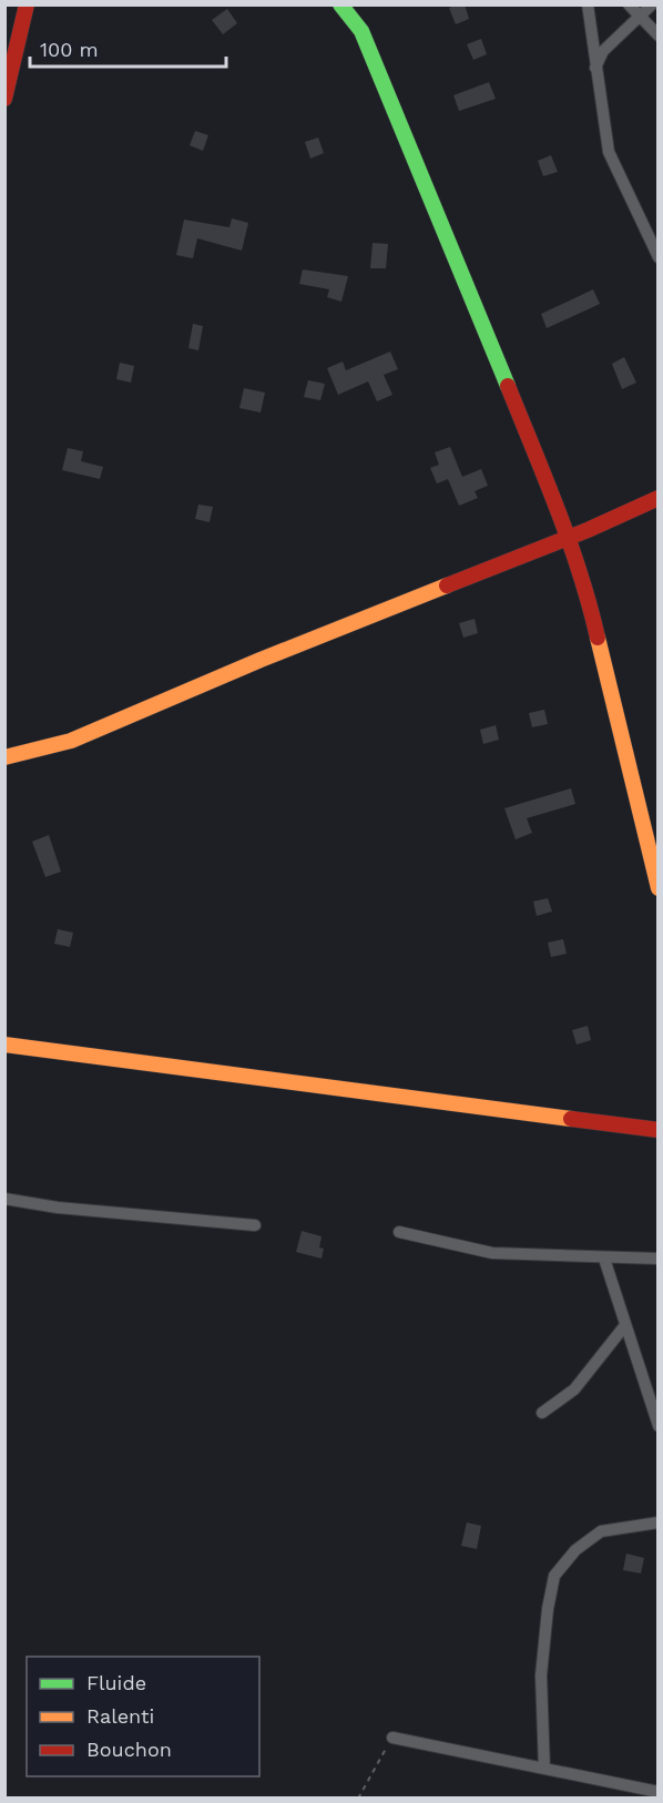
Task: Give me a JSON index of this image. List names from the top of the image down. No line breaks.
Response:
{"legend":["Fluide","Ralenti","Bouchon"],"scale_bar":"100 m"}
